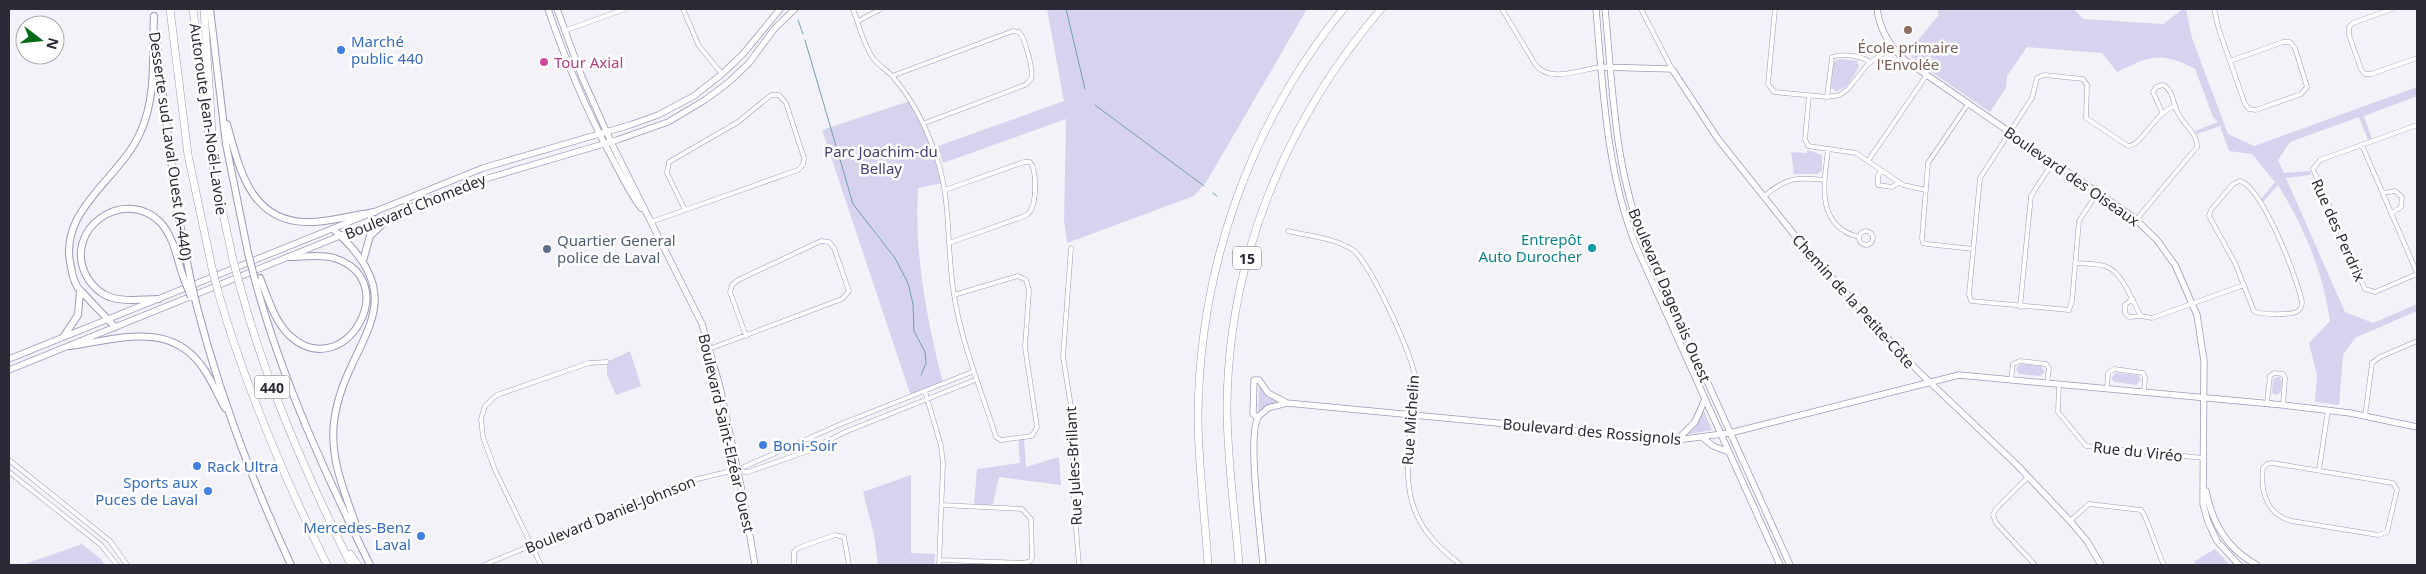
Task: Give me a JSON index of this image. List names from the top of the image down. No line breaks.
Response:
{"streets":{"highway":["Autoroute Jean-Noël-Lavoie","15","440"],"main road":["Desserte sud Laval Ouest (A-440)"],"street":["Boulevard des Oiseaux","Boulevard Chomedey","Rue des Perdrix","Boulevard Dagenais Ouest","Chemin de la Petite-Côte","Rue Michelin","Boulevard des Rossignols","Boulevard Saint-Elzéar Ouest","Rue du Viréo","Rue Jules-Brillant","Boulevard Daniel-Johnson"]},"crossings":[["Boulevard des Oiseaux","Boulevard des Rossignols"],["Boulevard des Oiseaux","Rue du Viréo"],["Boulevard Chomedey","Boulevard Saint-Elzéar Ouest"],["Boulevard Dagenais Ouest","Boulevard des Rossignols"],["Chemin de la Petite-Côte","Boulevard des Rossignols"],["Rue Michelin","Boulevard des Rossignols"],["Boulevard des Rossignols","Rue du Viréo"],["Boulevard Saint-Elzéar Ouest","Boulevard Daniel-Johnson"]],"parks":["Parc Joachim-du Bellay"],"places":["École primaire l'Envolée","Marché public 440","Tour Axial","Entrepôt Auto Durocher","Quartier General police de Laval","Boni-Soir","Rack Ultra","Sports aux Puces de Laval","Mercedes-Benz Laval"],"north":"right"}
